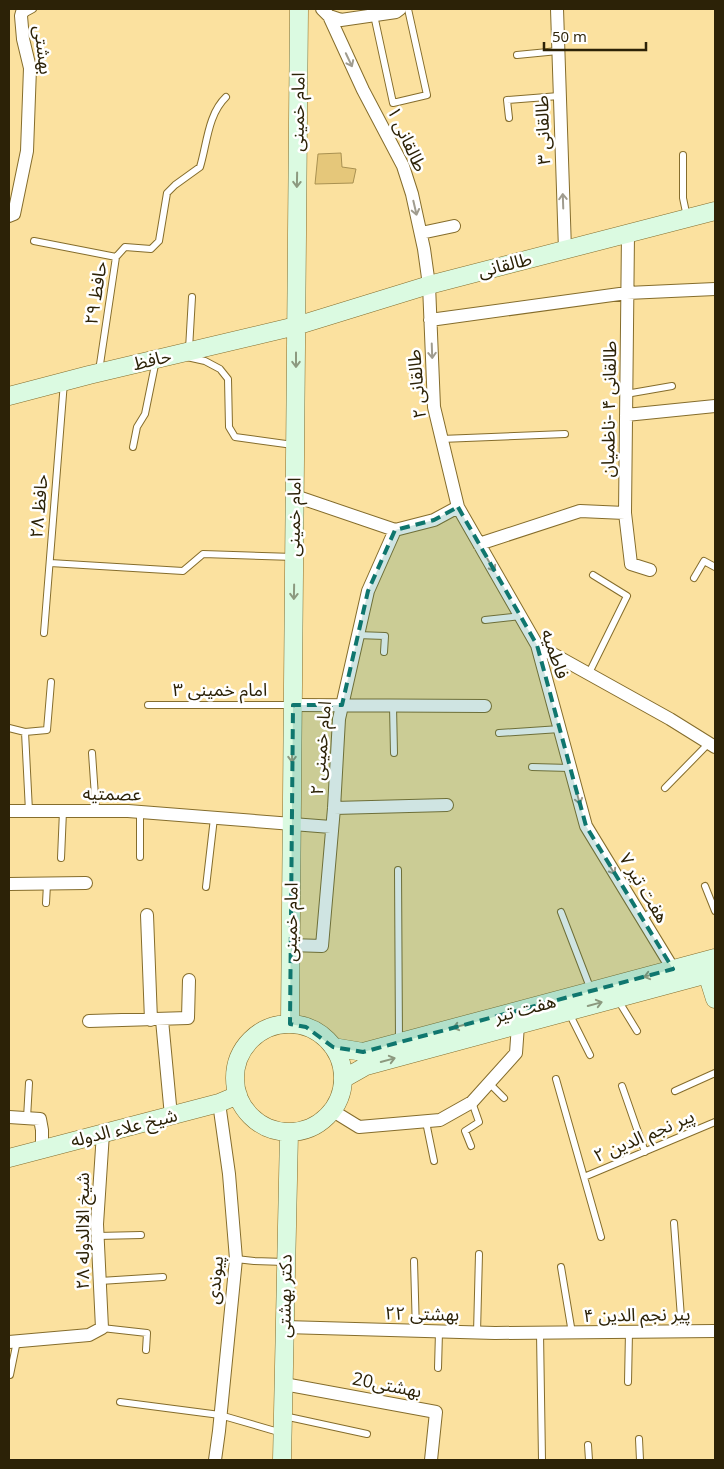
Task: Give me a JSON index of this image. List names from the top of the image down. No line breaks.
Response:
{"streets":{"main road":["امام خمینی","طالقانی","حافظ","هفت تیر","شیخ علاء الدوله","دکتر بهشتی"],"street":["بهشتی","طالقانی ۳","طالقانی ۱","طالقانی ۲","طالقانی ۴ -ناظمیان","فاطمیه","امام خمینی ۲","عصمتیه","هفت تیر ۷","شیخ الاالدوله ۲۸","پیوندی","بهشتی ۲۲","پیر نجم الدین ۴","بهشتی20"],"lane":["حافظ ۲۹","حافظ ۲۸","امام خمینی ۳","پیر نجم الدین ۲"]},"crossings":[["امام خمینی","طالقانی"],["امام خمینی","حافظ"],["امام خمینی","امام خمینی ۳"],["امام خمینی","امام خمینی ۲"],["امام خمینی","عصمتیه"],["امام خمینی","هفت تیر"],["امام خمینی","شیخ علاء الدوله"],["امام خمینی","دکتر بهشتی"],["طالقانی ۳","طالقانی"],["طالقانی ۱","طالقانی"],["طالقانی ۱","طالقانی ۲"],["طالقانی","حافظ"],["طالقانی","طالقانی ۲"],["طالقانی","طالقانی ۴ -ناظمیان"],["حافظ ۲۹","حافظ"],["حافظ","حافظ ۲۸"],["طالقانی ۲","فاطمیه"],["فاطمیه","هفت تیر ۷"],["امام خمینی ۲","عصمتیه"],["هفت تیر ۷","هفت تیر"],["هفت تیر","شیخ علاء الدوله"],["هفت تیر","دکتر بهشتی"],["شیخ علاء الدوله","شیخ الاالدوله ۲۸"],["شیخ علاء الدوله","پیوندی"],["شیخ علاء الدوله","دکتر بهشتی"],["دکتر بهشتی","بهشتی ۲۲"],["دکتر بهشتی","بهشتی20"],["بهشتی ۲۲","پیر نجم الدین ۴"]],"one_way":["امام خمینی","طالقانی ۳","طالقانی ۱","طالقانی ۲","فاطمیه","هفت تیر ۷"],"scale_bar":"50 m"}
